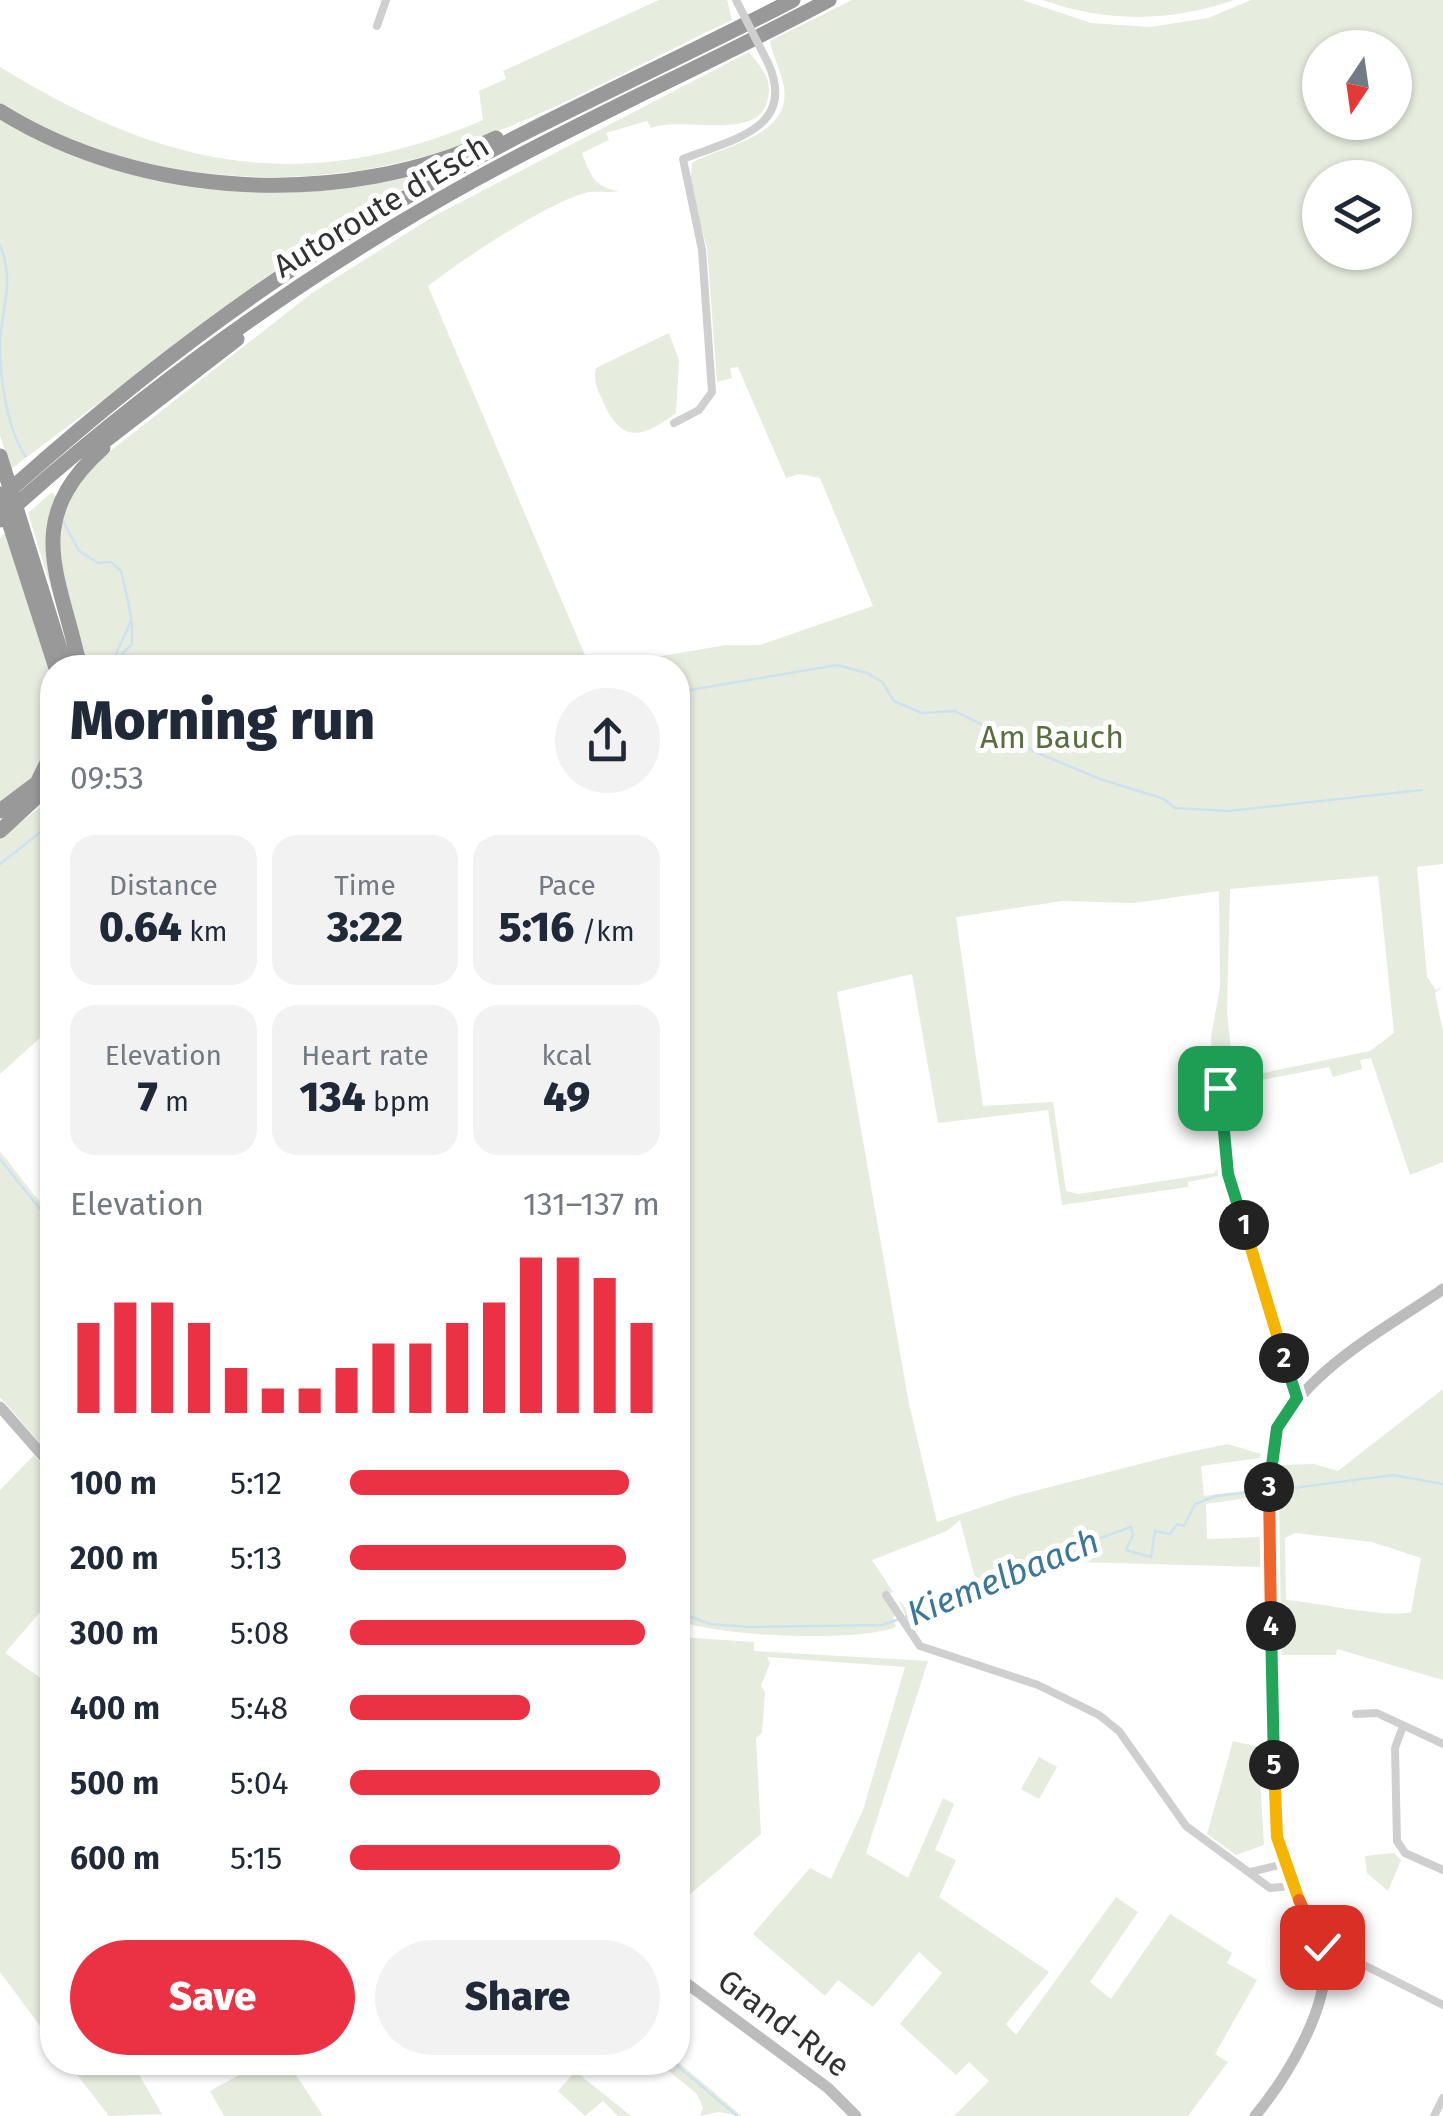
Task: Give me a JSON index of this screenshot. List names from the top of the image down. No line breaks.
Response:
{"streets":{"highway":["Autoroute d'Esch"],"main road":["Grand-Rue"]},"water":["Kiemelbaach"],"parks":["Am Bauch"],"north":"bottom","page":{"heading":["Morning run","09:53"],"stats":[["Distance","0.64 km"],["Time","3:22"],["Pace","5:16 /km"],["Elevation","7 m"],["Heart rate","134 bpm"],["kcal","49"]],"chart":["Elevation","131–137 m"],"pins":["1","2","3","4","5"],"list":[{"name":"100 m","note":"5:12"},{"name":"200 m","note":"5:13"},{"name":"300 m","note":"5:08"},{"name":"400 m","note":"5:48"},{"name":"500 m","note":"5:04"},{"name":"600 m","note":"5:15"}],"buttons":["Save","Share"]}}
